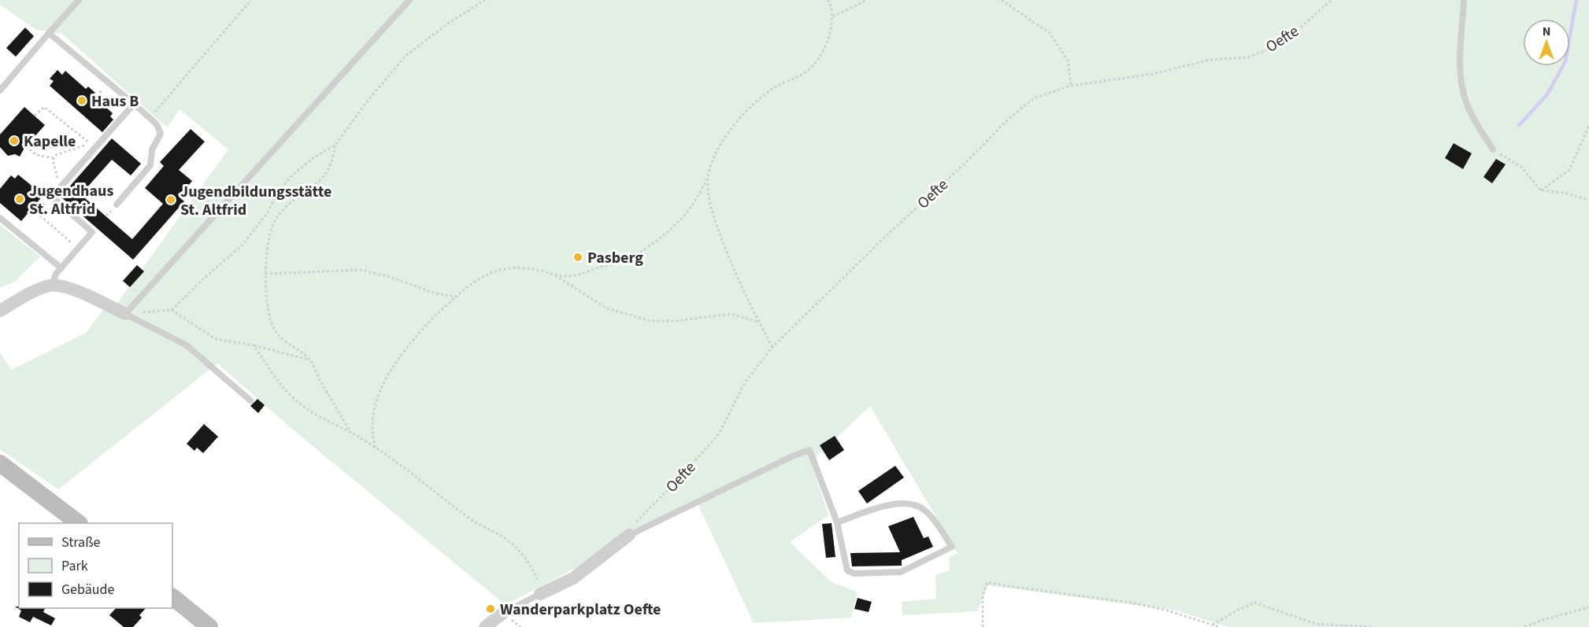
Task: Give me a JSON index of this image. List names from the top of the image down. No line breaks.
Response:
{"streets":{"street":["Oefte"]},"places":["Haus B","Kapelle","Jugendhaus St. Altfrid","Jugendbildungsstätte St. Altfrid","Pasberg","Wanderparkplatz Oefte"],"legend":["Straße","Park","Gebäude"],"north":"top"}
